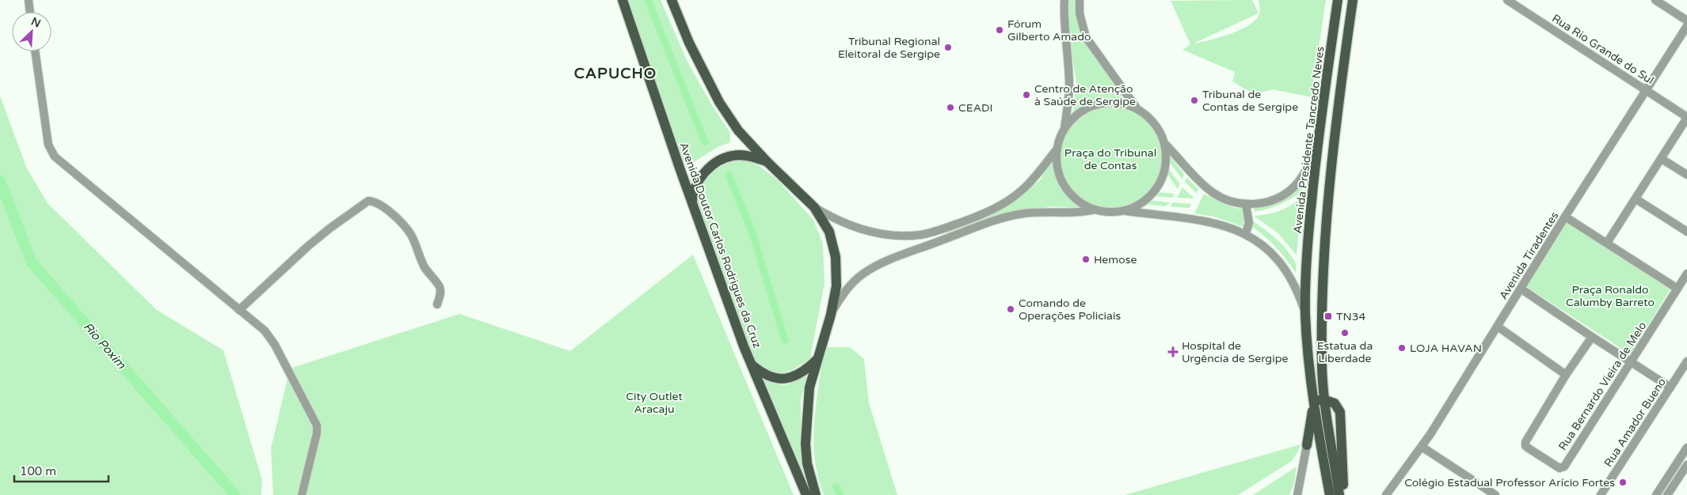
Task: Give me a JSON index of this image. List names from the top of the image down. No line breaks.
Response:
{"streets":{"main road":["Avenida Presidente Tancredo Neves","Avenida Doutor Carlos Rodrigues da Cruz"],"street":["Rua Rio Grande do Sul","Avenida Tiradentes","Rua Bernardo Vieira de Melo","Rua Amador Bueno"]},"crossings":[["Rua Rio Grande do Sul","Avenida Tiradentes"]],"districts":["CAPUCHO"],"water":["Rio Poxim"],"parks":["Praça do Tribunal de Contas","Praça Ronaldo Calumby Barreto","City Outlet Aracaju"],"places":{"other":["Fórum Gilberto Amado","Tribunal Regional Eleitoral de Sergipe","Centro de Atenção à Saúde de Sergipe","Tribunal de Contas de Sergipe","CEADI","Hemose","Comando de Operações Policiais","Estatua da Liberdade","LOJA HAVAN","Colégio Estadual Professor Arício Fortes"],"transit":["TN34"],"health":["Hospital de Urgência de Sergipe"]},"scale_bar":"100 m","north":"top right"}
